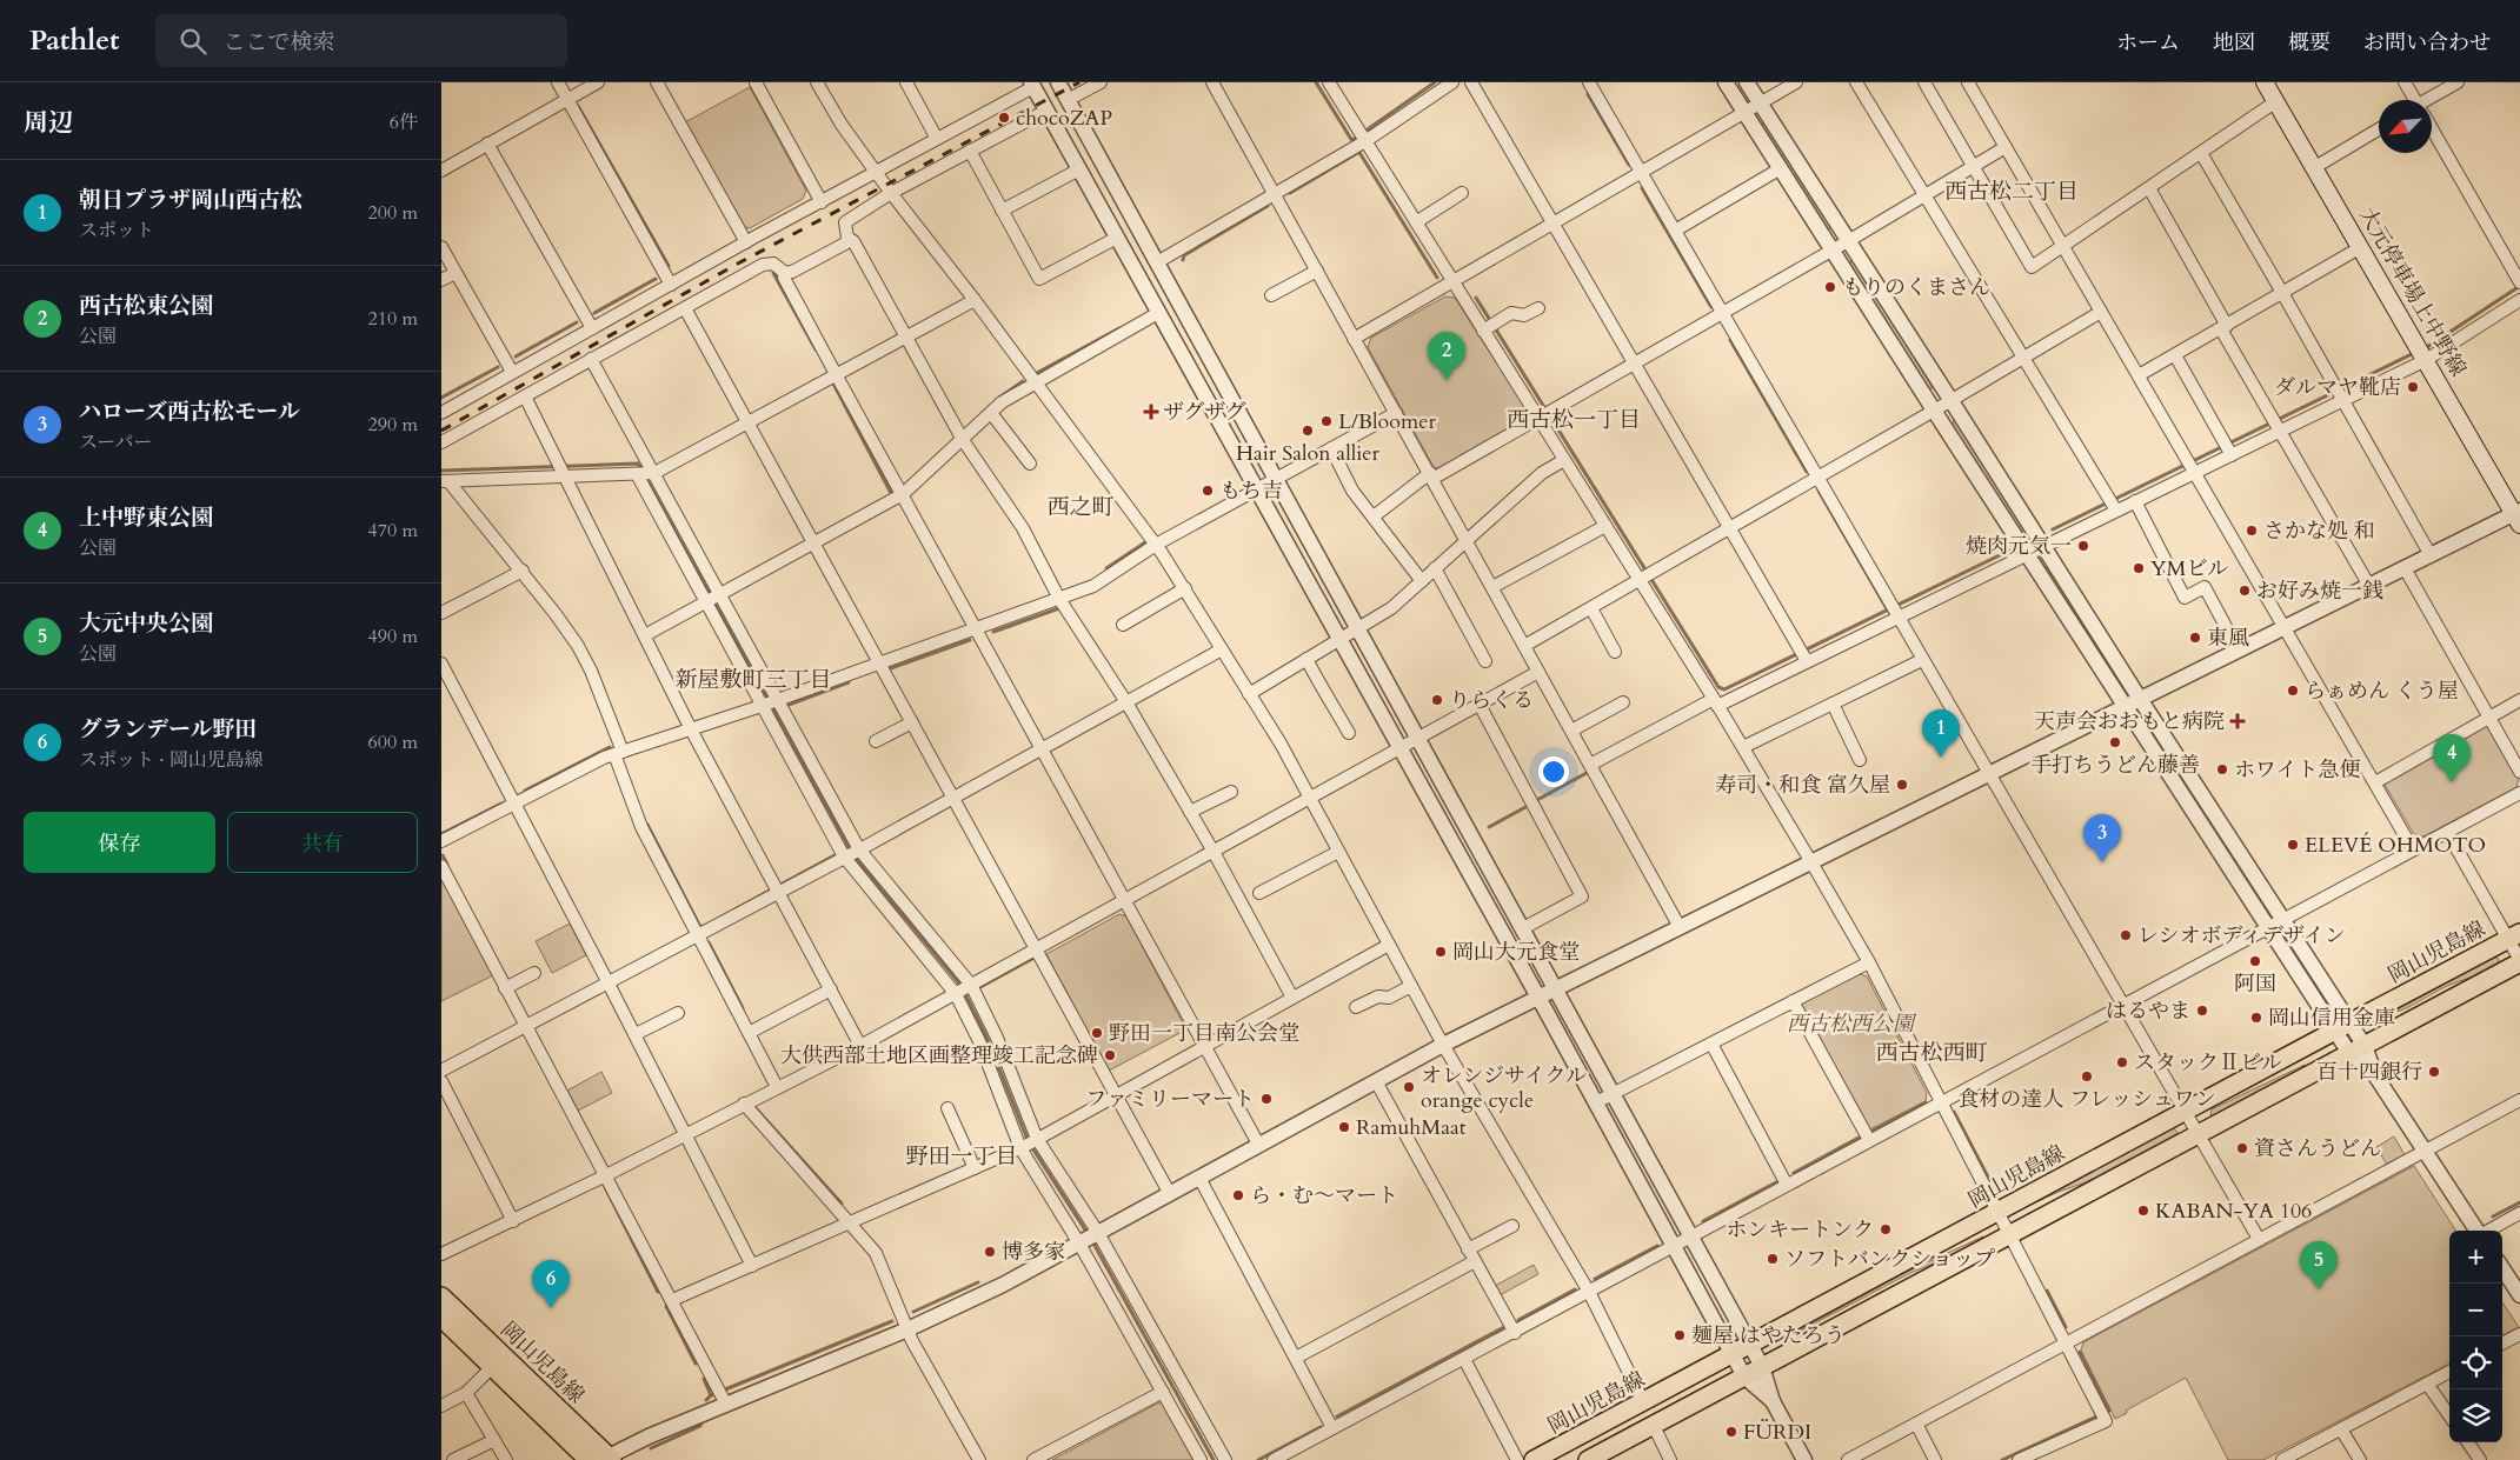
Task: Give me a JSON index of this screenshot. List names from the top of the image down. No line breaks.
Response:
{"streets":{"main road":["大元停車場上中野線","岡山児島線"]},"districts":["西古松二丁目","西古松一丁目","西之町","新屋敷町三丁目","西古松西町","野田一丁目"],"parks":["西古松西公園"],"places":{"other":["chocoZAP","もりのくまさん","ダルマヤ靴店","L/Bloomer","Hair Salon allier","もち吉","さかな処 和","焼肉元気一","YMビル","お好み焼一銭","東風","らぁめん くう屋","りらくる","手打ちうどん藤善","ホワイト急便","寿司・和食 富久屋","ELEVÉ OHMOTO","レシオボディデザイン","岡山大元食堂","阿国","はるやま","岡山信用金庫","野田一丁目南公会堂","大供西部土地区画整理竣工記念碑","スタックⅡビル","百十四銀行","食材の達人 フレッシュワン","オレンジサイクル orange cycle","ファミリーマート","RamuhMaat","資さんうどん","ら・む～マート","KABAN-YA 106","ホンキートンク","博多家","ソフトバンクショップ","麺屋 はやたろう","FÜRDI"],"health":["ザグザグ","天声会おおもと病院"]},"north":"bottom left","page":{"header":"Pathlet","search":"ここで検索","nav":["ホーム","地図","概要","お問い合わせ"],"heading":["周辺","6件"],"list":[{"mark":"1","name":"朝日プラザ岡山西古松","note":"スポット","value":"200 m"},{"mark":"2","name":"西古松東公園","note":"公園","value":"210 m"},{"mark":"3","name":"ハローズ西古松モール","note":"スーパー","value":"290 m"},{"mark":"4","name":"上中野東公園","note":"公園","value":"470 m"},{"mark":"5","name":"大元中央公園","note":"公園","value":"490 m"},{"mark":"6","name":"グランデール野田","note":"スポット · 岡山児島線","value":"600 m"}],"pins":["2","1","4","3","5","6"],"buttons":["保存","共有"],"map_buttons":["+","−"]}}
